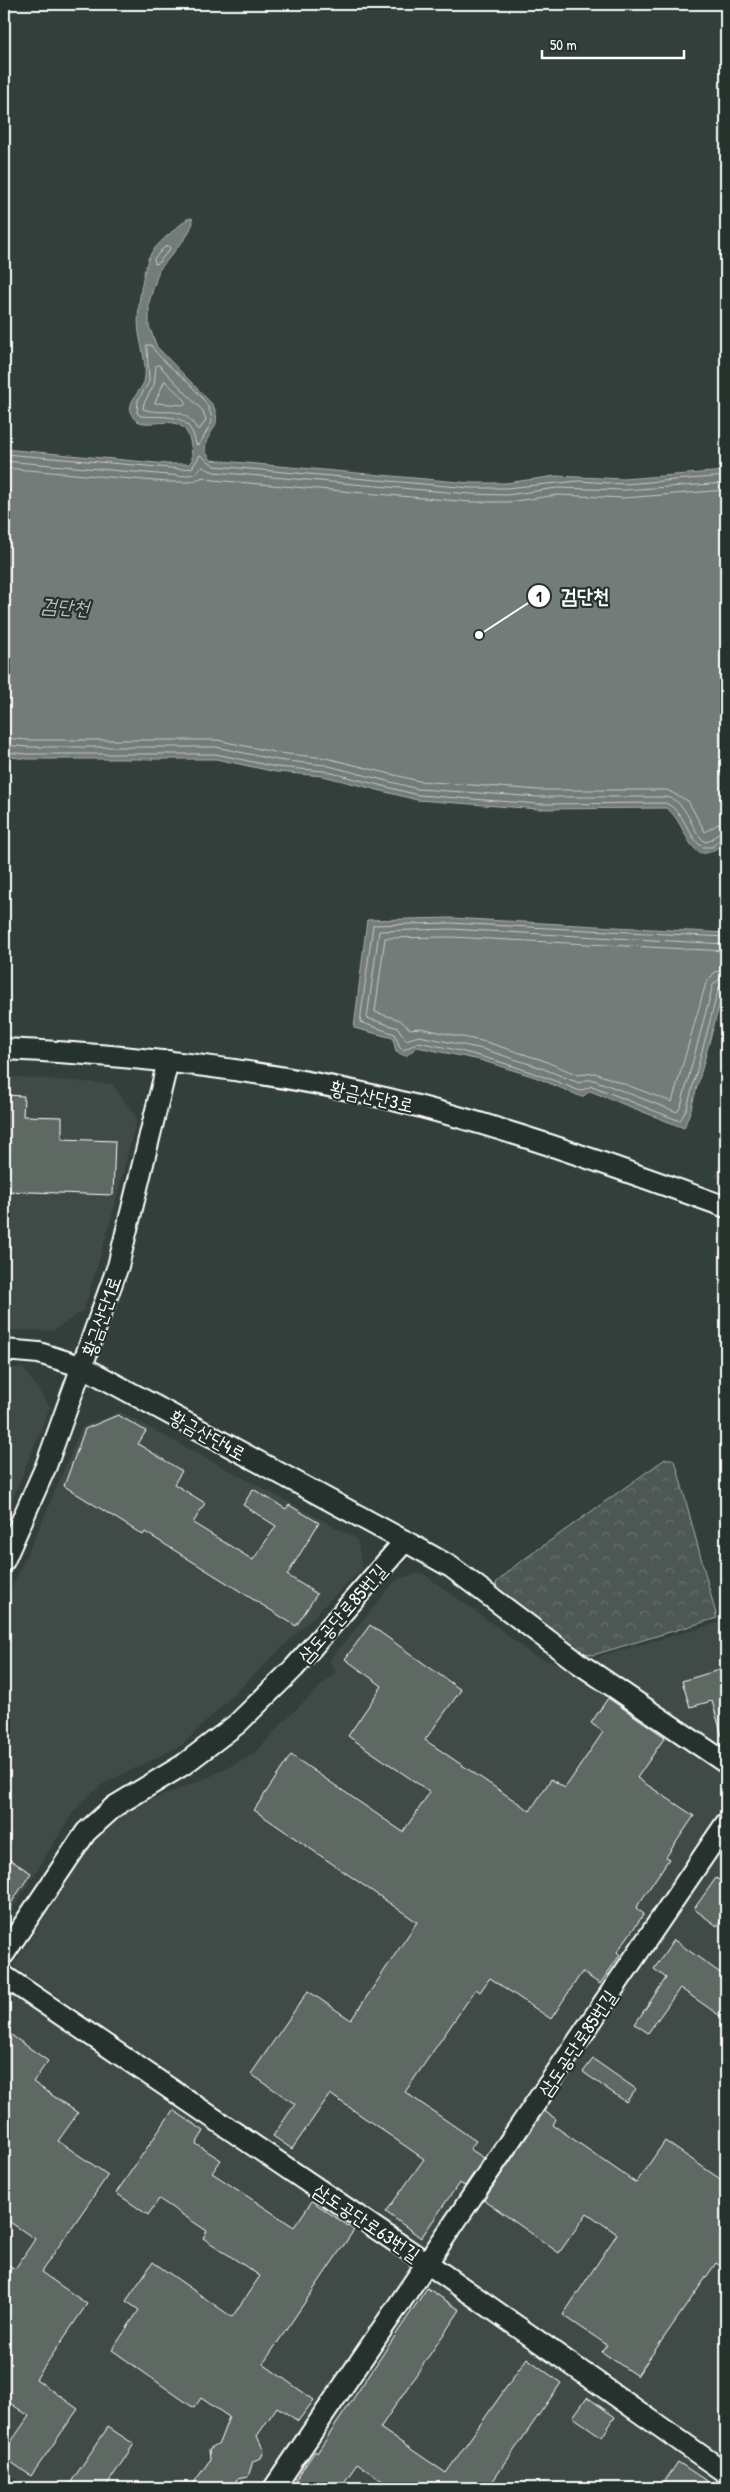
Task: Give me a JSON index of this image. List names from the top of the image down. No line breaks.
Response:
{"streets":{"street":["황금산단3로","황금산단1로","황금산단4로","삼도공단로85번길","삼도공단로63번길"]},"crossings":[["황금산단3로","황금산단1로"],["황금산단1로","황금산단4로"],["황금산단4로","삼도공단로85번길"],["삼도공단로85번길","삼도공단로63번길"]],"water":["검단천"],"places":["검단천"],"scale_bar":"50 m"}
